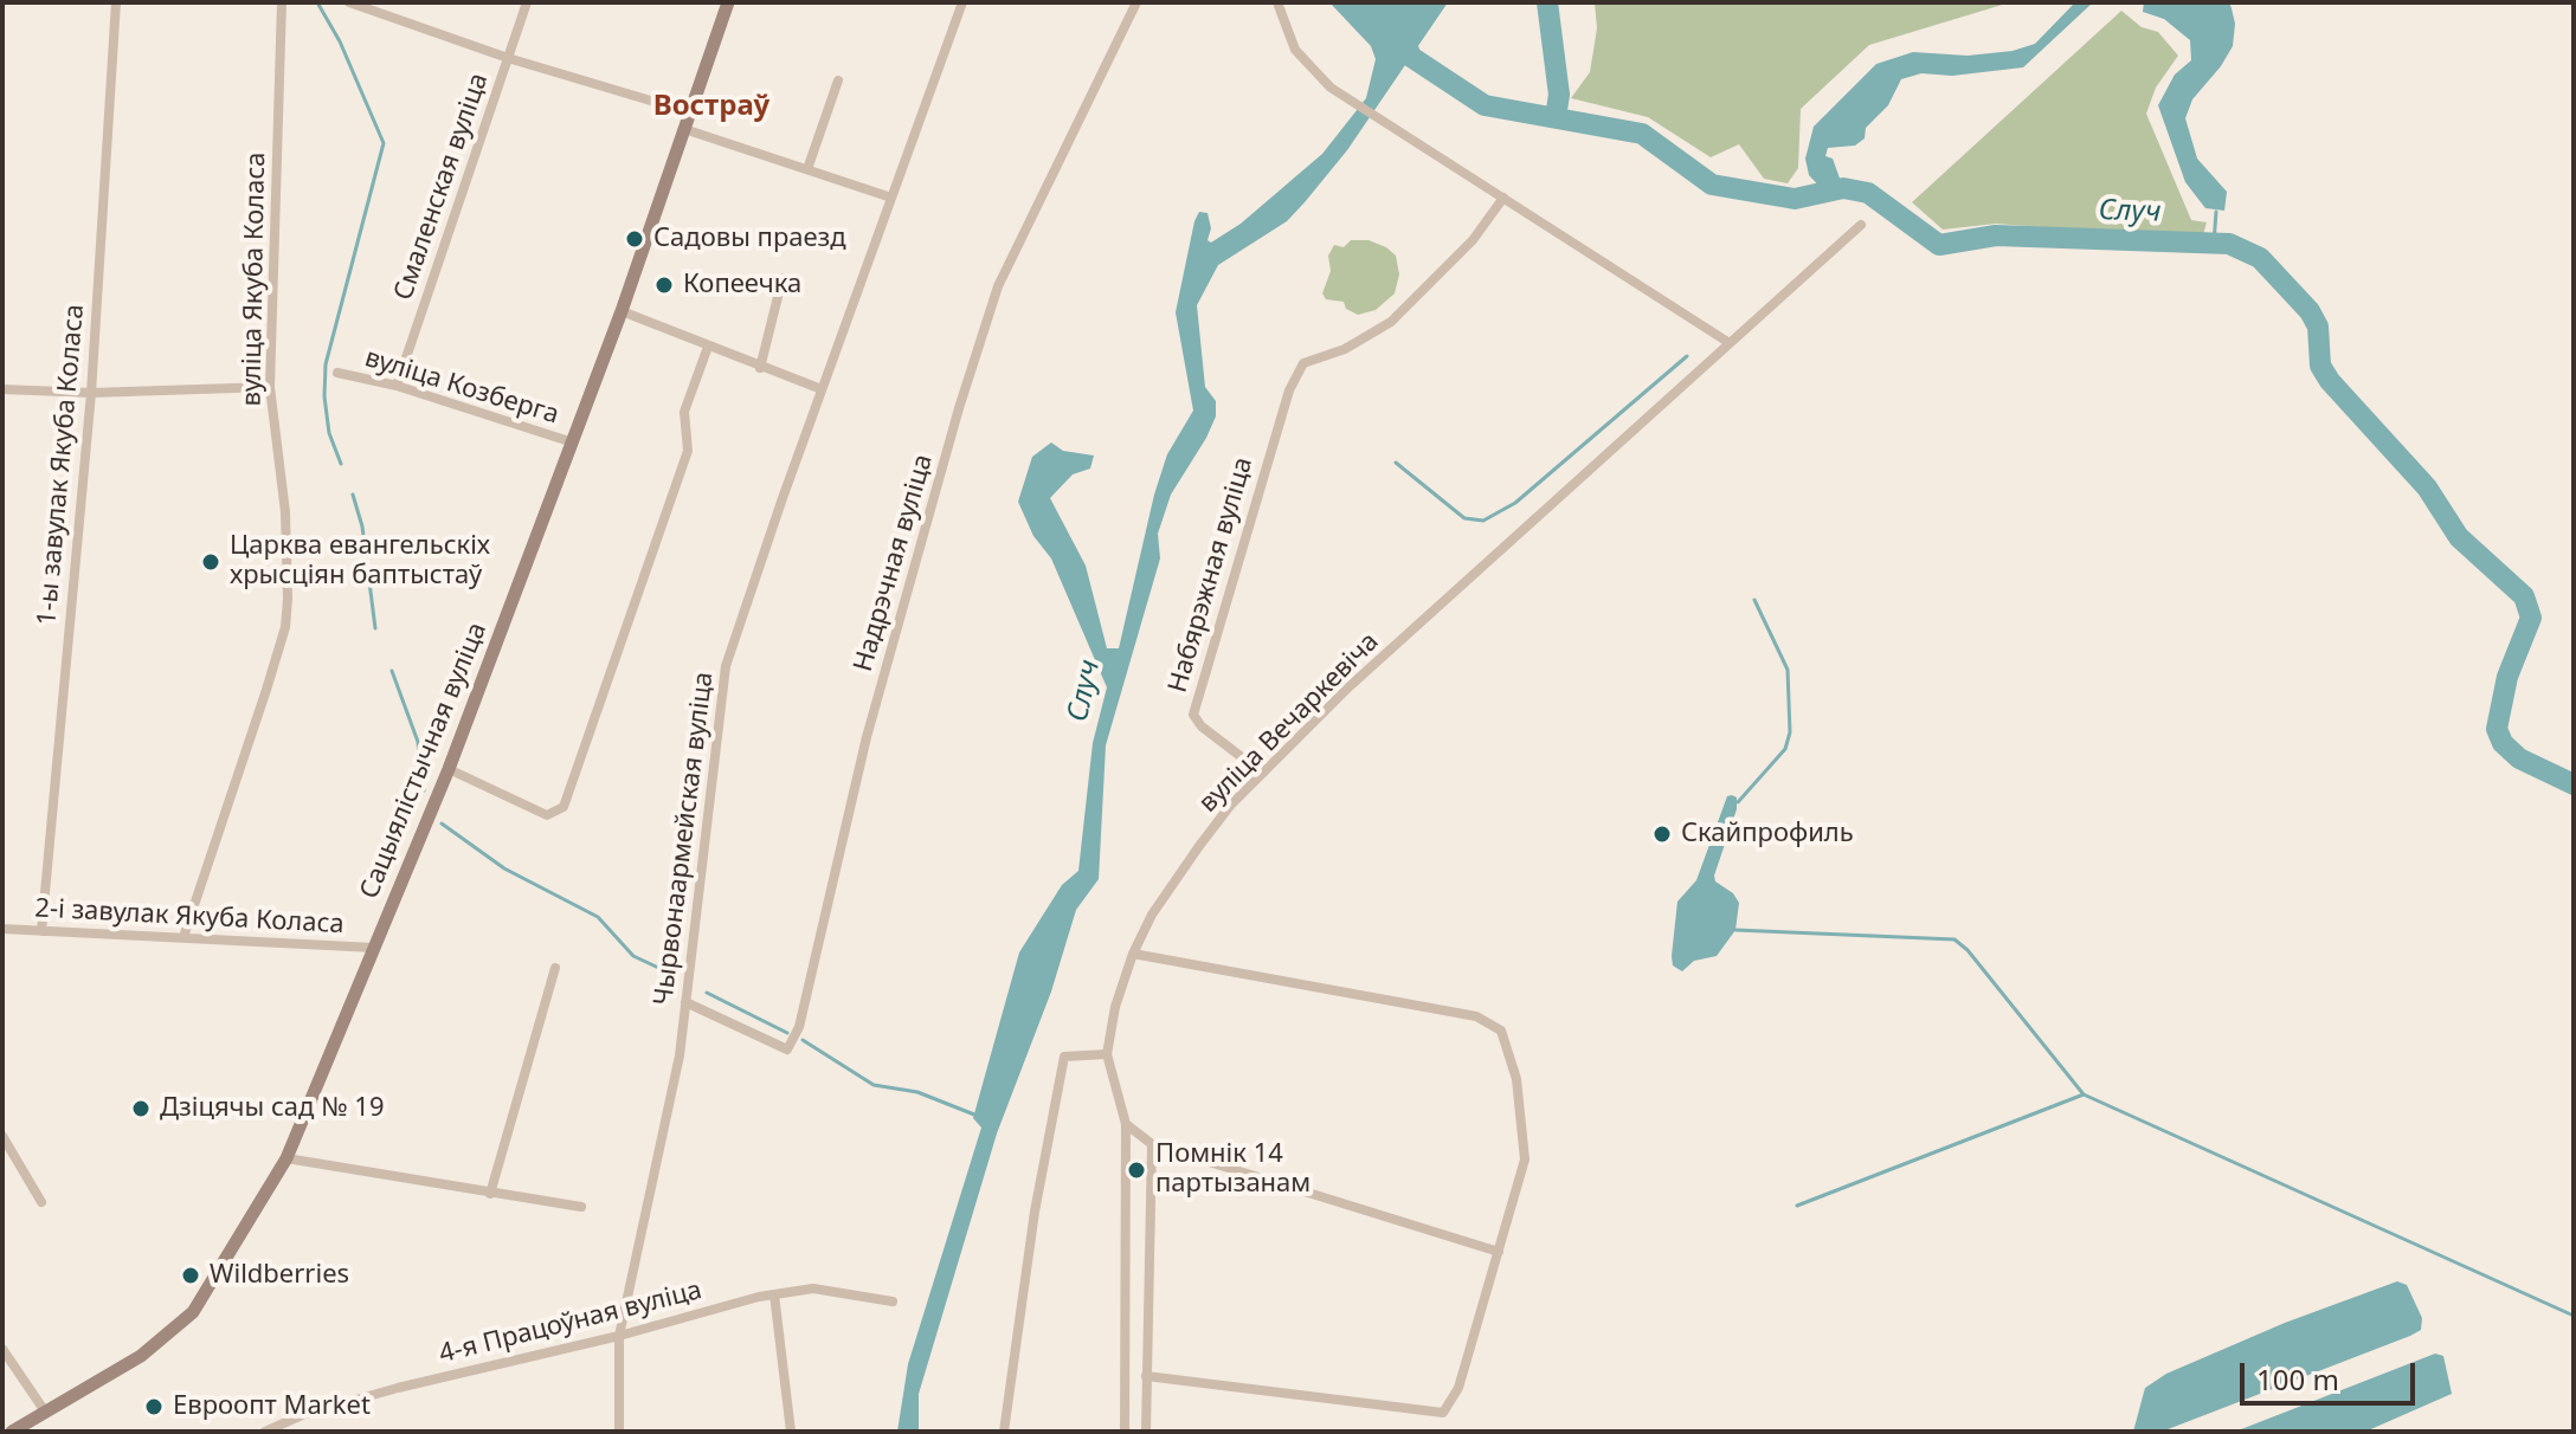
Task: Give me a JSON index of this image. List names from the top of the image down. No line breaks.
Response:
{"streets":{"main road":["Сацыялістычная вуліца"],"street":["Смаленская вуліца","вуліца Якуба Коласа","вуліца Козберга","1-ы завулак Якуба Коласа","Надрэчная вуліца","Набярэжная вуліца","вуліца Вечаркевіча","Чырвонаармейская вуліца","2-і завулак Якуба Коласа","4-я Працоўная вуліца"]},"crossings":[["Смаленская вуліца","вуліца Козберга"],["вуліца Якуба Коласа","2-і завулак Якуба Коласа"],["вуліца Козберга","Сацыялістычная вуліца"],["1-ы завулак Якуба Коласа","2-і завулак Якуба Коласа"],["Надрэчная вуліца","Чырвонаармейская вуліца"],["Набярэжная вуліца","вуліца Вечаркевіча"],["Сацыялістычная вуліца","2-і завулак Якуба Коласа"],["Чырвонаармейская вуліца","4-я Працоўная вуліца"]],"districts":["Востраў"],"water":["Случ"],"places":["Садовы праезд","Копеечка","Царква евангельскіх хрысціян баптыстаў","Скайпрофиль","Дзіцячы сад № 19","Помнік 14 партызанам","Wildberries","Евроопт Market"],"scale_bar":"100 m"}
